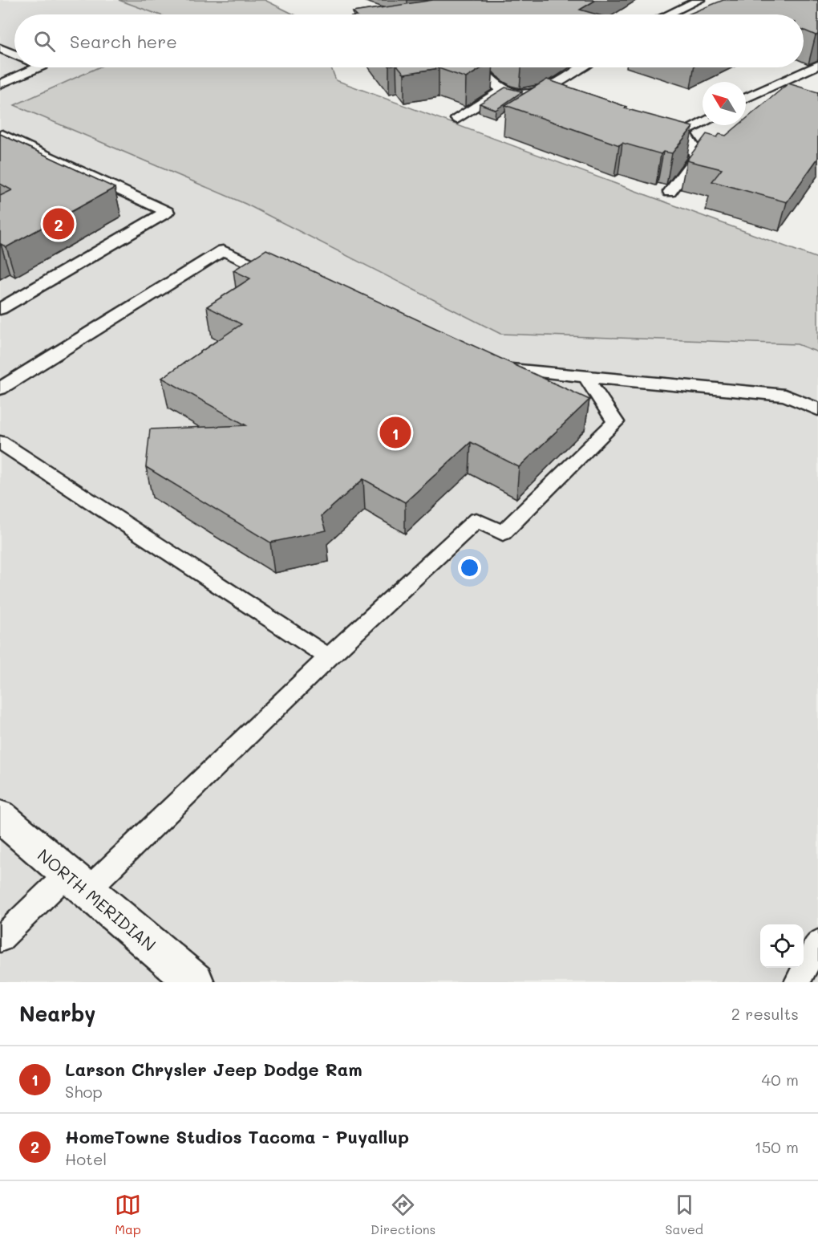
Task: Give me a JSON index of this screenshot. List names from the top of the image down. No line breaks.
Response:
{"streets":{"main road":["NORTH MERIDIAN"]},"north":"top left","page":{"search":"Search here","pins":["2","1"],"heading":["Nearby","2 results"],"list":[{"mark":"1","name":"Larson Chrysler Jeep Dodge Ram","note":"Shop","value":"40 m"},{"mark":"2","name":"HomeTowne Studios Tacoma - Puyallup","note":"Hotel","value":"150 m"}],"nav":["Map","Directions","Saved"]}}
